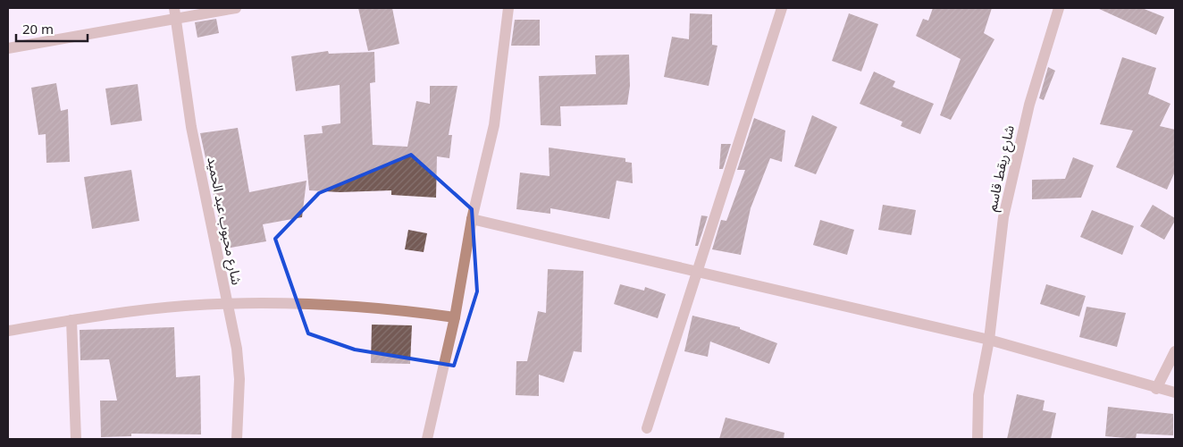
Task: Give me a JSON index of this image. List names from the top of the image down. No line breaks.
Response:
{"streets":{"street":["شارع ريقط قاسم","شارع محبوب عبد الحميد"]},"scale_bar":"20 m"}
